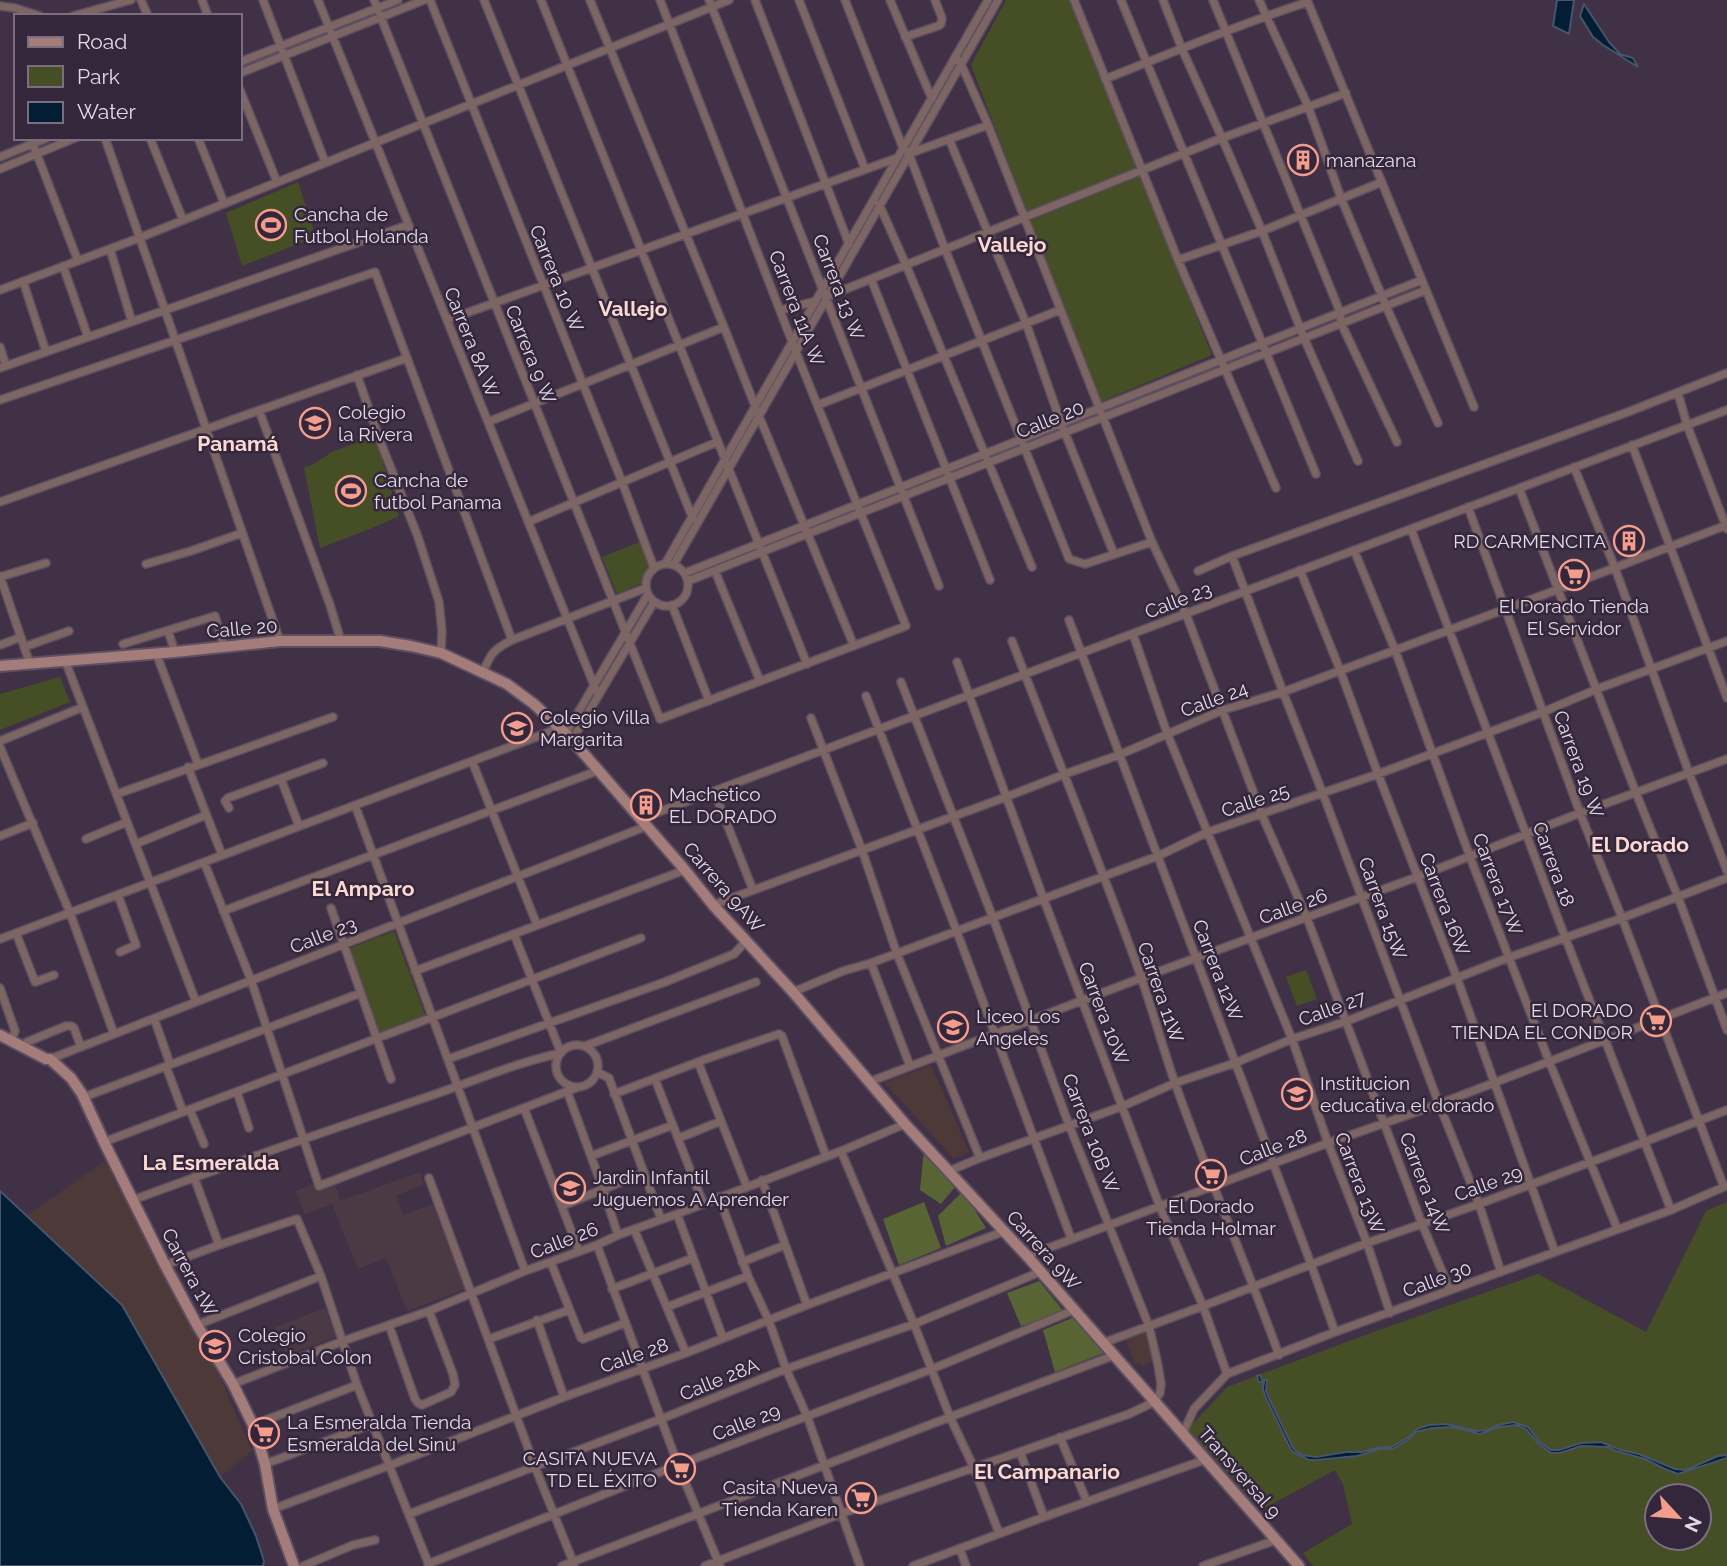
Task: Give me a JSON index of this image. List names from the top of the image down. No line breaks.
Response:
{"streets":{"main road":["Calle 20","Carrera 9AW","Carrera 9W","Carrera 1W","Transversal 9"],"street":["Carrera 10 W","Carrera 13 W","Carrera 11A W","Carrera 8A W","Carrera 9 W","Calle 23","Calle 24","Carrera 19 W","Calle 25","Carrera 18","Carrera 17W","Carrera 16W","Calle 26","Carrera 15W","Carrera 12W","Carrera 11W","Calle 27","Carrera 10W","Carrera 10B W","Calle 28","Carrera 13W","Carrera 14W","Calle 29","Calle 30","Calle 28A"]},"crossings":[["Carrera 10 W","Calle 20"],["Carrera 13 W","Calle 20"],["Carrera 11A W","Calle 20"],["Calle 20","Carrera 9AW"],["Calle 20","Carrera 14W"],["Calle 23","Carrera 19 W"],["Calle 23","Carrera 18"],["Calle 23","Carrera 17W"],["Calle 23","Carrera 9AW"],["Calle 23","Carrera 16W"],["Calle 23","Carrera 15W"],["Calle 23","Carrera 12W"],["Calle 23","Carrera 11W"],["Calle 23","Carrera 10W"],["Calle 23","Carrera 10B W"],["Calle 23","Carrera 13W"],["Calle 23","Carrera 14W"],["Calle 23","Carrera 1W"],["Calle 24","Carrera 19 W"],["Calle 24","Carrera 18"],["Calle 24","Carrera 17W"],["Calle 24","Carrera 9AW"],["Calle 24","Carrera 16W"],["Calle 24","Carrera 15W"],["Calle 24","Carrera 12W"],["Calle 24","Carrera 11W"],["Calle 24","Carrera 10W"],["Calle 24","Carrera 10B W"],["Calle 24","Carrera 13W"],["Calle 24","Carrera 14W"],["Carrera 19 W","Calle 25"],["Carrera 19 W","Calle 26"],["Carrera 19 W","Calle 27"],["Carrera 19 W","Calle 28"],["Carrera 19 W","Calle 29"],["Carrera 19 W","Calle 30"],["Calle 25","Carrera 18"],["Calle 25","Carrera 17W"],["Calle 25","Carrera 9AW"],["Calle 25","Carrera 16W"],["Calle 25","Carrera 15W"],["Calle 25","Carrera 12W"],["Calle 25","Carrera 11W"],["Calle 25","Carrera 10W"],["Calle 25","Carrera 10B W"],["Calle 25","Carrera 13W"],["Calle 25","Carrera 14W"],["Carrera 18","Calle 26"],["Carrera 18","Calle 27"],["Carrera 18","Calle 28"],["Carrera 18","Calle 29"],["Carrera 18","Calle 30"],["Carrera 17W","Calle 26"],["Carrera 17W","Calle 27"],["Carrera 17W","Calle 28"],["Carrera 17W","Calle 29"],["Carrera 17W","Calle 30"],["Carrera 9AW","Calle 26"],["Carrera 9AW","Carrera 9W"],["Carrera 16W","Calle 26"],["Carrera 16W","Calle 27"],["Carrera 16W","Calle 28"],["Carrera 16W","Calle 29"],["Carrera 16W","Calle 30"],["Calle 26","Carrera 15W"],["Calle 26","Carrera 12W"],["Calle 26","Carrera 11W"],["Calle 26","Carrera 10W"],["Calle 26","Carrera 10B W"],["Calle 26","Carrera 13W"],["Calle 26","Carrera 14W"],["Calle 26","Carrera 9W"],["Calle 26","Carrera 1W"],["Carrera 15W","Calle 27"],["Carrera 15W","Calle 28"],["Carrera 15W","Calle 29"],["Carrera 15W","Calle 30"],["Carrera 12W","Calle 27"],["Carrera 12W","Calle 28"],["Carrera 12W","Calle 29"],["Carrera 12W","Calle 30"],["Carrera 11W","Calle 27"],["Carrera 11W","Calle 28"],["Carrera 11W","Calle 29"],["Carrera 11W","Calle 30"],["Calle 27","Carrera 10W"],["Calle 27","Carrera 10B W"],["Calle 27","Carrera 13W"],["Calle 27","Carrera 14W"],["Calle 27","Carrera 9W"],["Carrera 10W","Calle 28"],["Carrera 10W","Calle 29"],["Carrera 10W","Calle 30"],["Carrera 10B W","Calle 28"],["Carrera 10B W","Calle 29"],["Carrera 10B W","Carrera 9W"],["Carrera 10B W","Transversal 9"],["Calle 28","Carrera 13W"],["Calle 28","Carrera 14W"],["Calle 28","Carrera 9W"],["Calle 28","Carrera 1W"],["Carrera 13W","Calle 29"],["Carrera 13W","Calle 30"],["Carrera 14W","Calle 29"],["Carrera 14W","Calle 30"],["Calle 29","Carrera 9W"],["Carrera 9W","Calle 28A"],["Carrera 9W","Transversal 9"],["Calle 30","Transversal 9"]],"districts":["Vallejo","Vallejo","Panamá","El Dorado","El Amparo","La Esmeralda","El Campanario"],"places":{"building":["manazana","RD CARMENCITA","Machetico EL DORADO"],"sports":["Cancha de Futbol Holanda","Cancha de futbol Panama"],"school or university":["Colegio la Rivera","Colegio Villa Margarita","Liceo Los Angeles","Institucion educativa el dorado","Jardin Infantil Juguemos A Aprender","Colegio Cristobal Colon"],"supermarket":["El Dorado Tienda El Servidor","El DORADO TIENDA EL CONDOR","El Dorado Tienda Holmar","La Esmeralda Tienda Esmeralda del Sinu","CASITA NUEVA TD EL ÉXITO","Casita Nueva Tienda Karen"]},"legend":["Road","Park","Water"],"north":"bottom right"}
